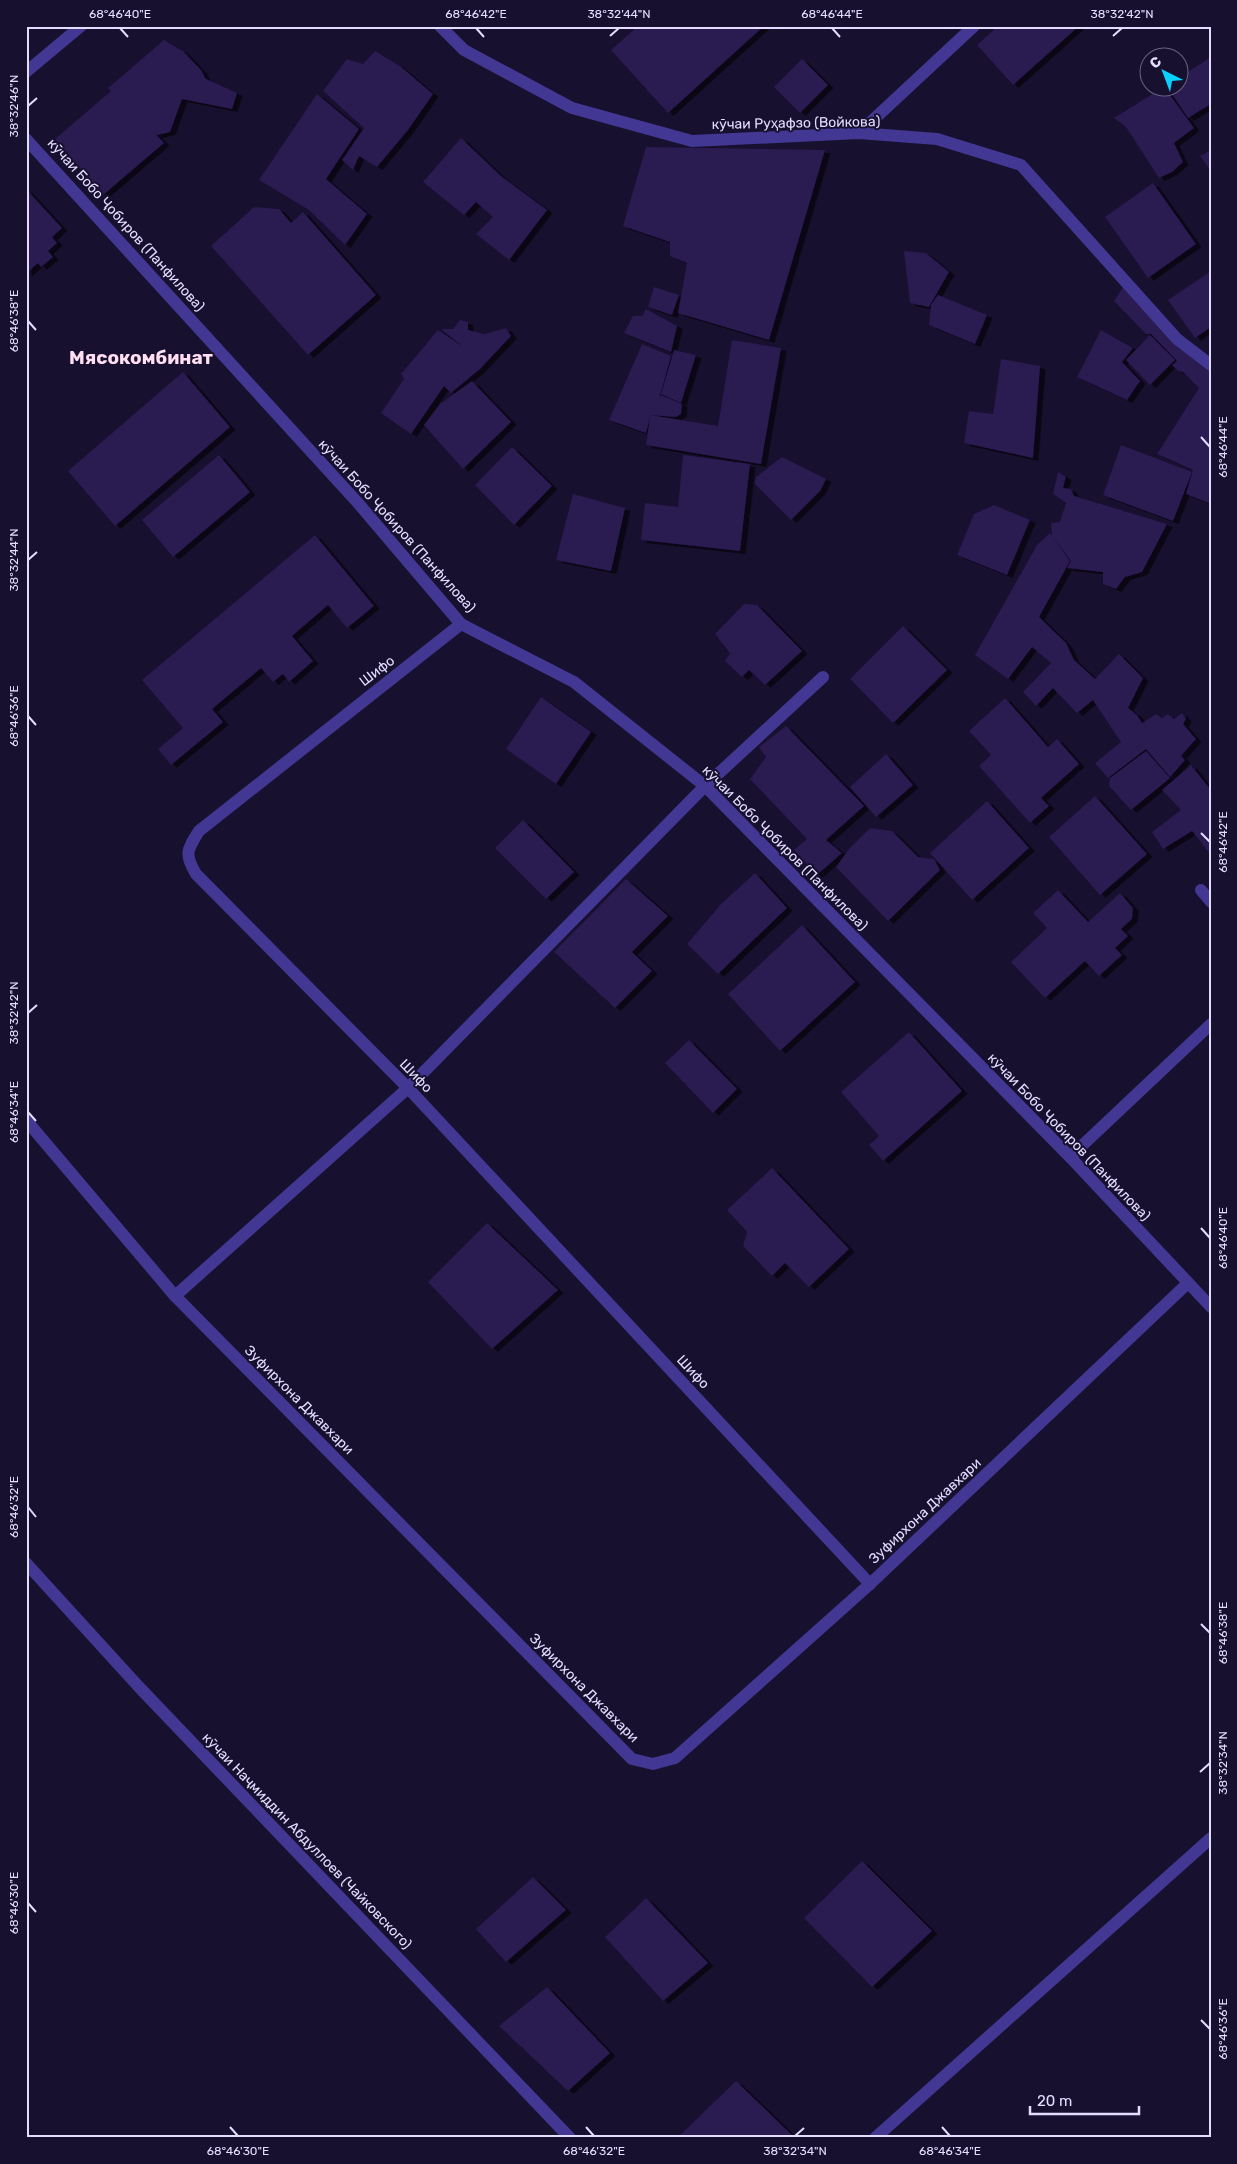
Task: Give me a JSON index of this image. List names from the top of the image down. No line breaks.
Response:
{"streets":{"street":["кӯчаи Руҳафзо (Войкова)","кӯчаи Бобо Ҷобиров (Панфилова)","Шифо","Зуфирхона Джавхари","кӯчаи Наҷмиддин Абдуллоев (Чайковского)"]},"crossings":[["кӯчаи Бобо Ҷобиров (Панфилова)","Шифо"],["кӯчаи Бобо Ҷобиров (Панфилова)","Зуфирхона Джавхари"],["Шифо","Зуфирхона Джавхари"]],"districts":["Мясокомбинат"],"scale_bar":"20 m","north":"top left","coordinates":["68°46'40\"E","68°46'42\"E","38°32'44\"N","68°46'44\"E","38°32'42\"N","38°32'46\"N","68°46'38\"E","68°46'36\"E","68°46'34\"E","68°46'32\"E","38°32'34\"N","68°46'30\"E"]}
